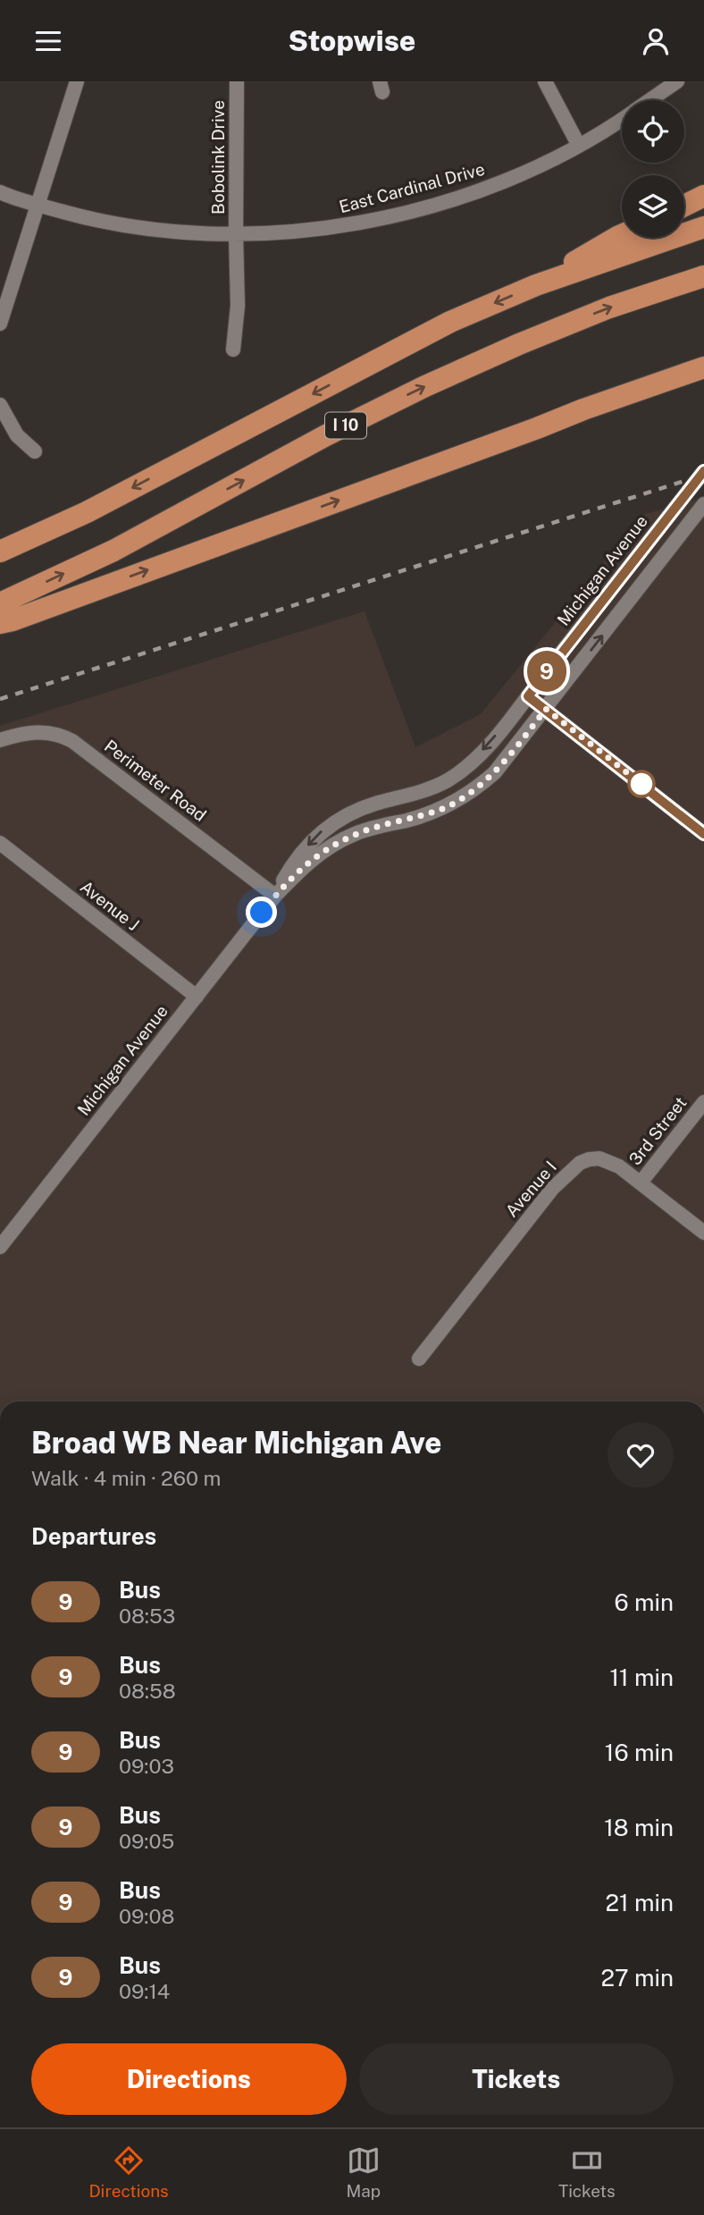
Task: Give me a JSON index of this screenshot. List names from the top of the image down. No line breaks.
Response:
{"streets":{"highway":["I 10"],"street":["Bobolink Drive","East Cardinal Drive","Michigan Avenue","Perimeter Road","Avenue J","3rd Street","Avenue I"]},"crossings":[["Bobolink Drive","East Cardinal Drive"],["Michigan Avenue","Perimeter Road"],["Michigan Avenue","Avenue J"],["3rd Street","Avenue I"]],"lines":["bus line 9"],"page":{"header":"Stopwise","on_map":"9","heading":[["Broad WB Near Michigan Ave","Walk · 4 min · 260 m"],"Departures"],"list":[{"mark":"9","name":"Bus","note":"08:53","value":"6 min"},{"mark":"9","name":"Bus","note":"08:58","value":"11 min"},{"mark":"9","name":"Bus","note":"09:03","value":"16 min"},{"mark":"9","name":"Bus","note":"09:05","value":"18 min"},{"mark":"9","name":"Bus","note":"09:08","value":"21 min"},{"mark":"9","name":"Bus","note":"09:14","value":"27 min"}],"buttons":["Directions","Tickets"],"tabs":["Directions","Map","Tickets"]}}
